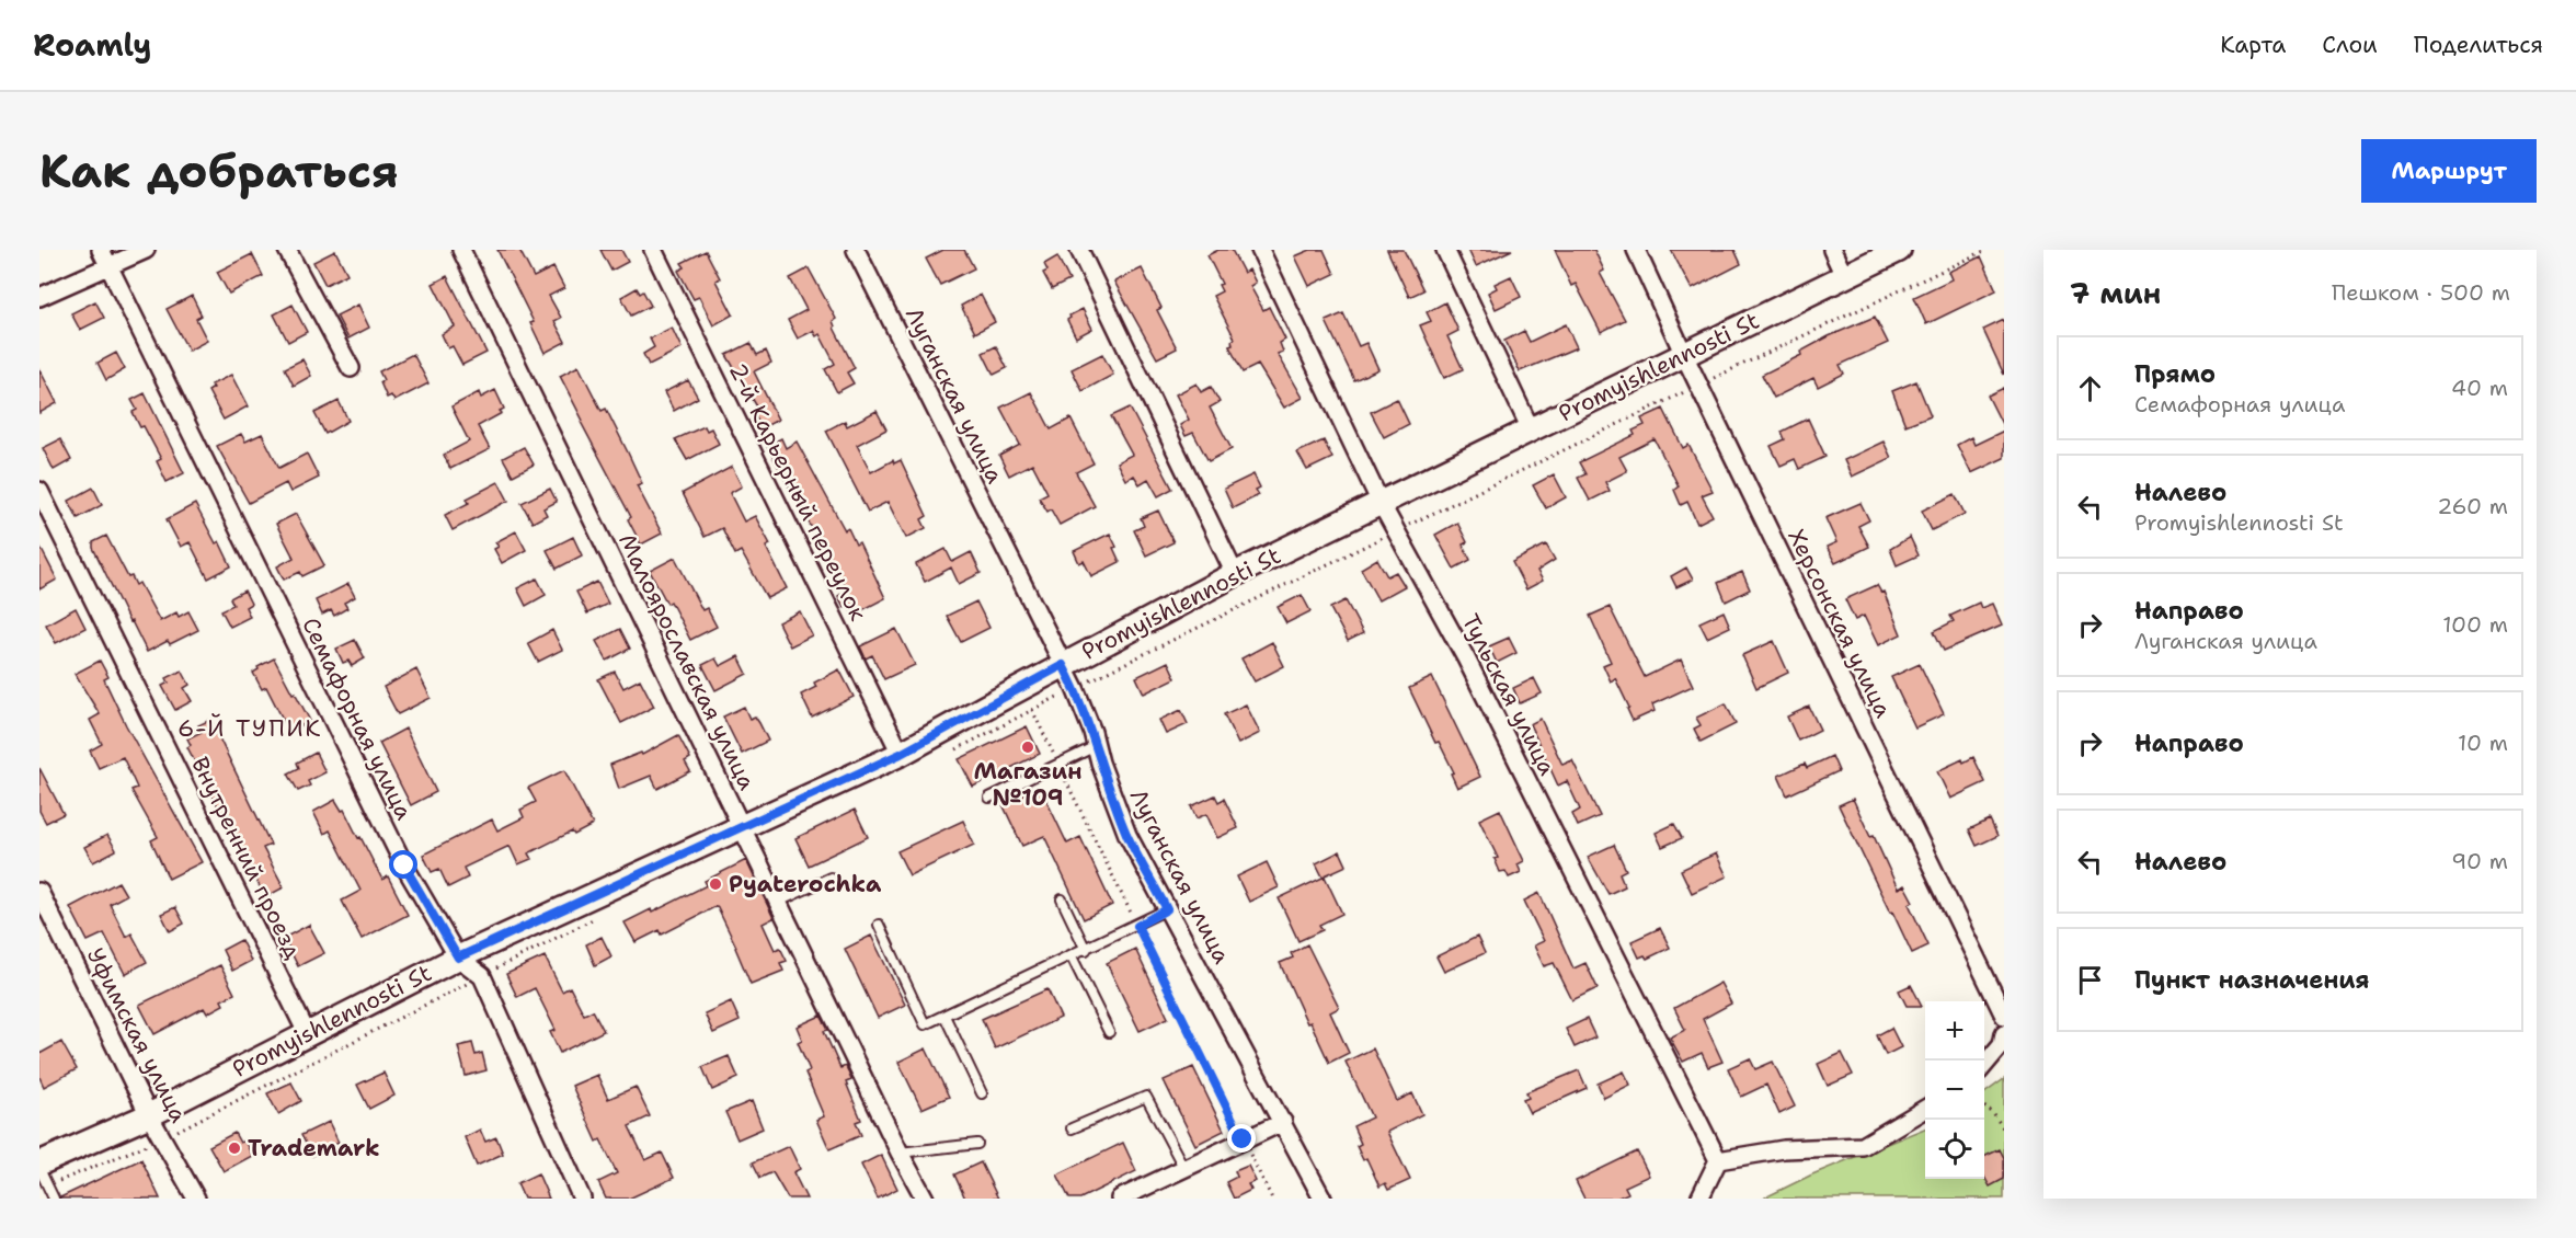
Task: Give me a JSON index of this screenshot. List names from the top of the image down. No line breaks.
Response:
{"streets":{"main road":["Promyishlennosti St"],"street":["Луганская улица","2-й Карьерный переулок","Херсонская улица","Малоярославская улица","Тульская улица","Семафорная улица","Внутренний проезд","Уфимская улица"]},"crossings":[["Promyishlennosti St","Луганская улица"],["Promyishlennosti St","2-й Карьерный переулок"],["Promyishlennosti St","Херсонская улица"],["Promyishlennosti St","Малоярославская улица"],["Promyishlennosti St","Тульская улица"],["Promyishlennosti St","Семафорная улица"],["Promyishlennosti St","Внутренний проезд"],["Promyishlennosti St","Уфимская улица"]],"districts":["6-Й ТУПИК"],"places":["Магазин №109","Pyaterochka","Trademark"],"page":{"header":"Roamly","nav":["Карта","Слои","Поделиться"],"buttons":"Маршрут","title":"Как добраться","heading":["7 мин","Пешком · 500 m"],"list":[["Прямо","Семафорная улица","40 m"],["Налево","Promyishlennosti St","260 m"],["Направо","Луганская улица","100 m"],["Направо","10 m"],["Налево","90 m"],"Пункт назначения"],"map_buttons":["+","−"]}}
